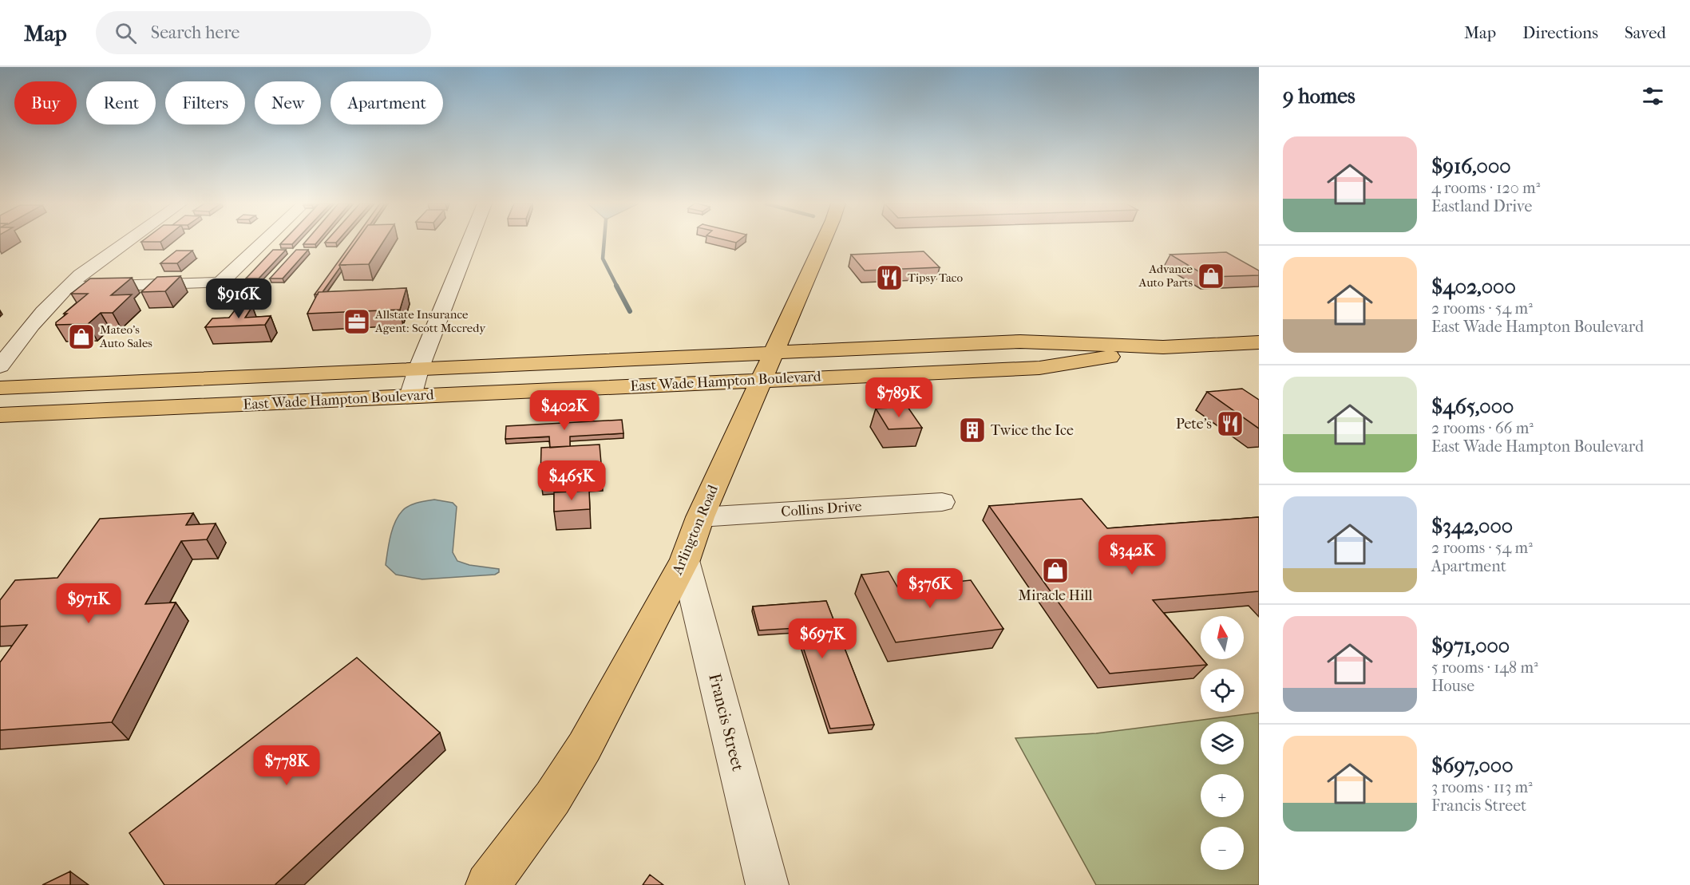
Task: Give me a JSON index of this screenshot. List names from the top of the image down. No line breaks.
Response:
{"streets":{"main road":["East Wade Hampton Boulevard","Arlington Road"],"street":["Collins Drive","Francis Street"]},"crossings":[["East Wade Hampton Boulevard","Arlington Road"],["Collins Drive","Arlington Road"],["Arlington Road","Francis Street"]],"places":{"shop":["Advance Auto Parts","Mateo's Auto Sales","Miracle Hill"],"restaurant":["Tipsy Taco","Pete's"],"office":["Allstate Insurance Agent: Scott Mccredy"],"building":["Twice the Ice"]},"north":"top","page":{"header":"Map","search":"Search here","nav":["Map","Directions","Saved"],"heading":"9 homes","chip":["Buy","Rent","Filters","New","Apartment"],"list":[{"name":"$916,000","note":"4 rooms · 120 m² · Eastland Drive"},{"name":"$402,000","note":"2 rooms · 54 m² · East Wade Hampton Boulevard"},{"name":"$465,000","note":"2 rooms · 66 m² · East Wade Hampton Boulevard"},{"name":"$342,000","note":"2 rooms · 54 m² · Apartment"},{"name":"$971,000","note":"5 rooms · 148 m² · House"},{"name":"$697,000","note":"3 rooms · 113 m² · Francis Street"}],"price":["$916K","$789K","$402K","$465K","$342K","$376K","$971K","$697K","$778K"],"map_buttons":["+","−"]}}
